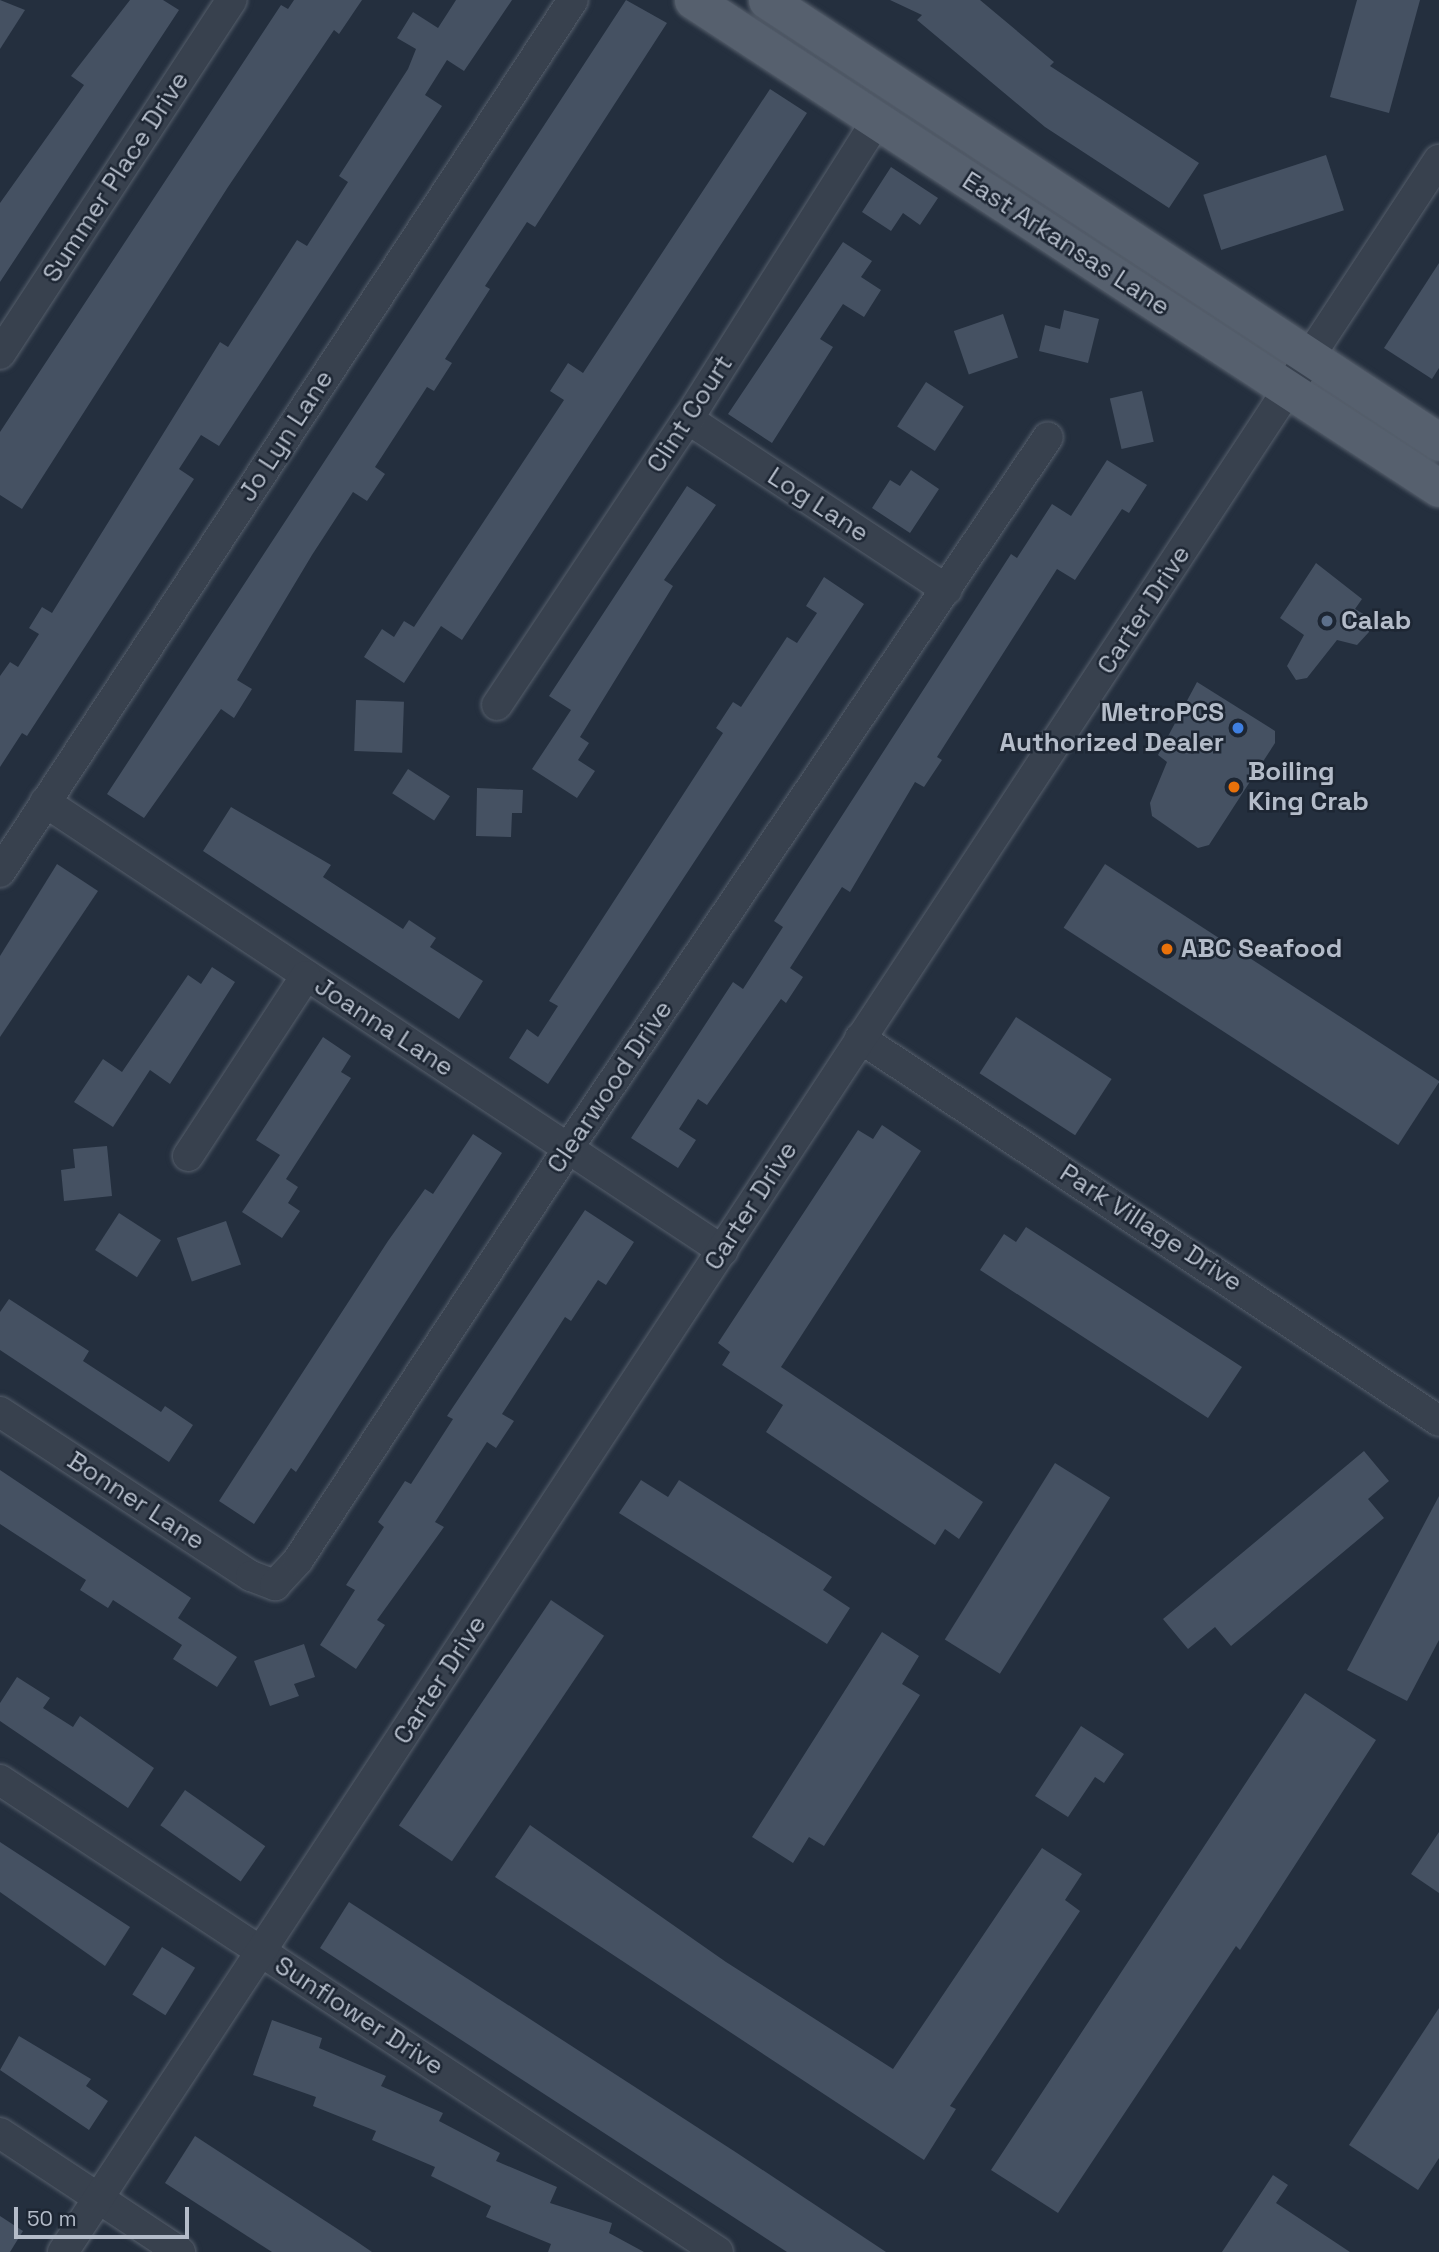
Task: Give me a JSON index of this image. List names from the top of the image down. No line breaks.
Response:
{"streets":{"main road":["East Arkansas Lane"],"street":["Summer Place Drive","Clint Court","Jo Lyn Lane","Log Lane","Carter Drive","Joanna Lane","Clearwood Drive","Park Village Drive","Bonner Lane","Sunflower Drive"]},"crossings":[["East Arkansas Lane","Clint Court"],["East Arkansas Lane","Carter Drive"],["Clint Court","Log Lane"],["Jo Lyn Lane","Joanna Lane"],["Log Lane","Clearwood Drive"],["Carter Drive","Joanna Lane"],["Carter Drive","Park Village Drive"],["Carter Drive","Sunflower Drive"],["Joanna Lane","Clearwood Drive"],["Clearwood Drive","Bonner Lane"]],"places":["Calab","MetroPCS Authorized Dealer","Boiling King Crab","ABC Seafood"],"scale_bar":"50 m"}
